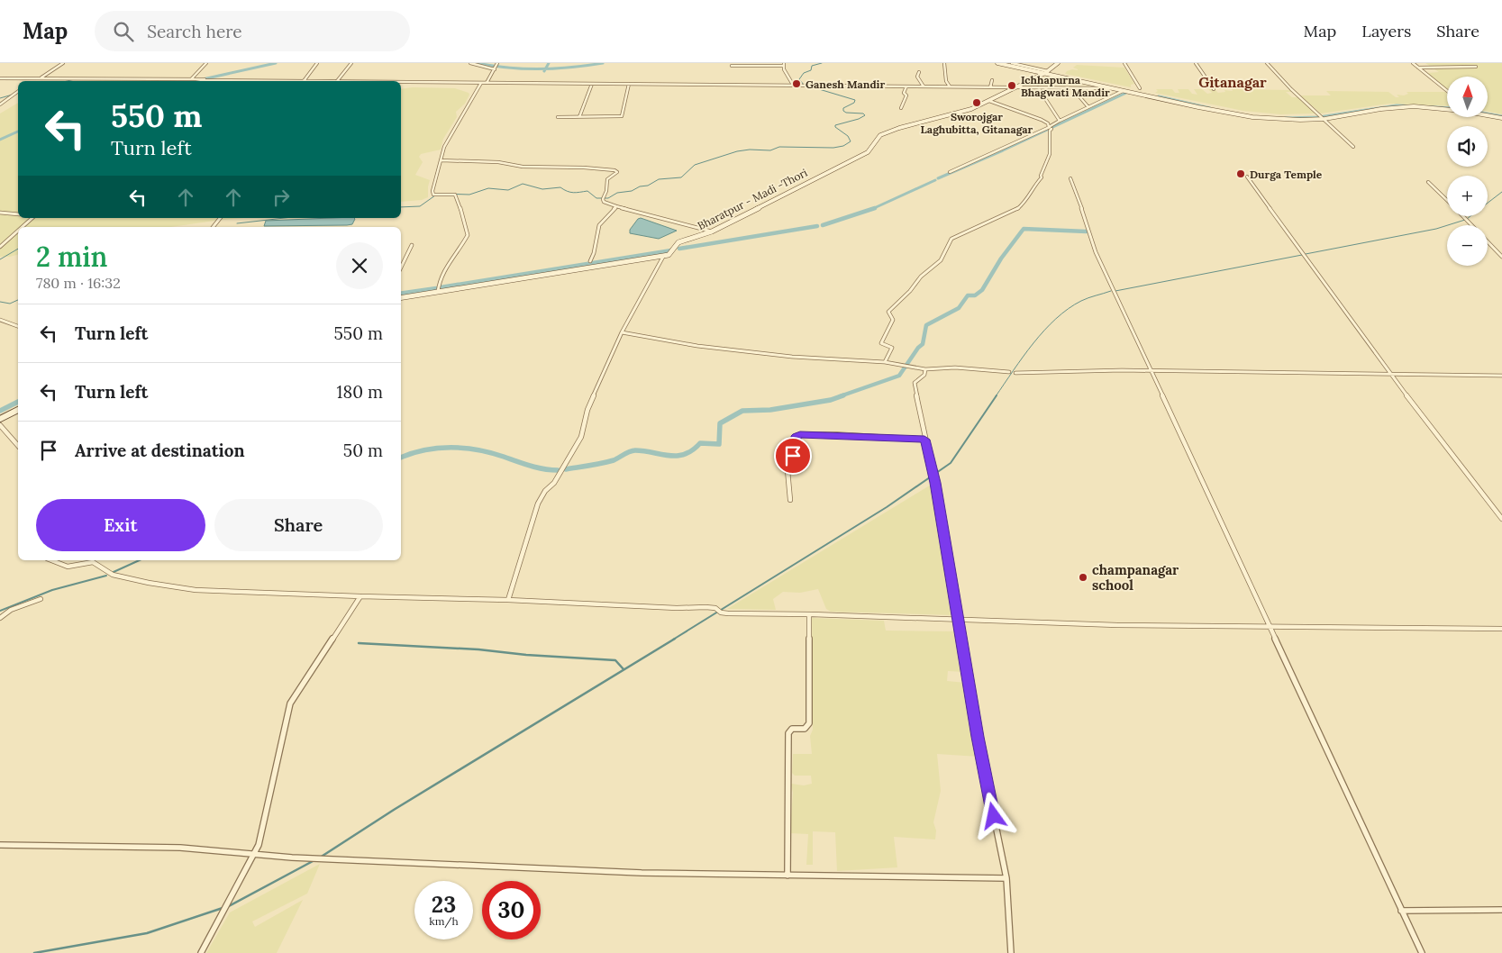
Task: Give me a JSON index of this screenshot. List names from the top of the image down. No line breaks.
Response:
{"streets":{"main road":["Bharatpur - Madi -Thori"]},"districts":["Gitanagar"],"places":["Ganesh Mandir","Ichhapurna Bhagwati Mandir","Sworojgar Laghubitta, Gitanagar","Durga Temple","champanagar school"],"north":"top","page":{"header":"Map","search":"Search here","nav":["Map","Layers","Share"],"map_buttons":["+","−"],"turn":["550 m","Turn left"],"heading":["2 min","780 m · 16:32"],"list":[{"name":"Turn left","value":"550 m"},{"name":"Turn left","value":"180 m"},{"name":"Arrive at destination","value":"50 m"}],"buttons":["Exit","Share"],"speed":"23 km/h","limit":"30"}}
